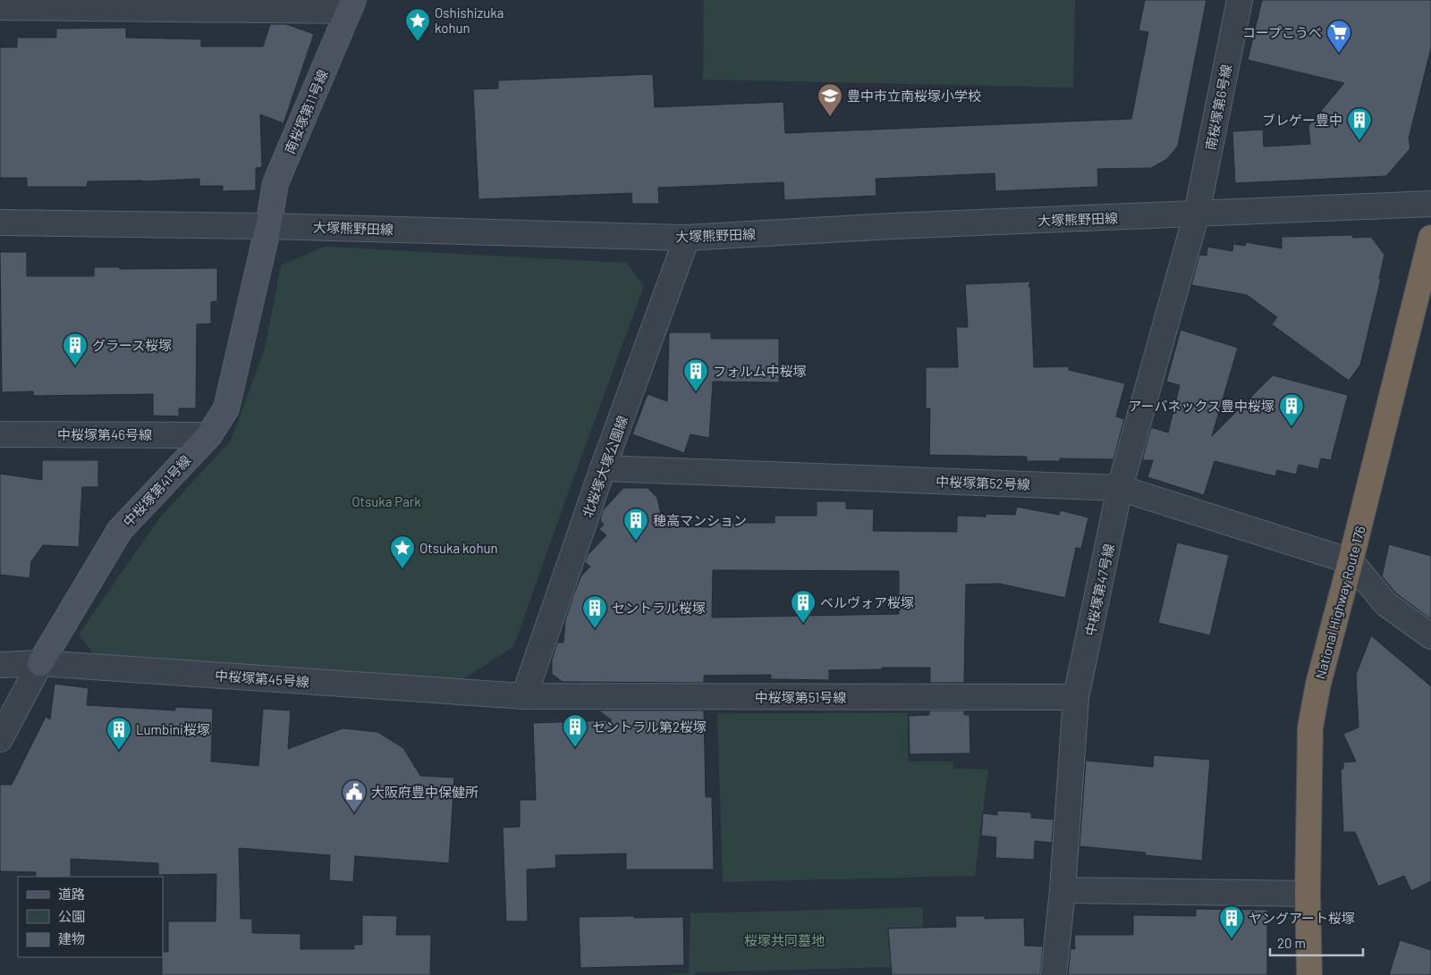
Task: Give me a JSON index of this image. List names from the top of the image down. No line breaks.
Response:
{"streets":{"highway":["National Highway Route 176"],"street":["南桜塚第6号線","南桜塚第11号線","大塚熊野田線","中桜塚第46号線","北桜塚大塚公園線","中桜塚第52号線","中桜塚第41号線","中桜塚第47号線","中桜塚第45号線","中桜塚第51号線"]},"crossings":[["南桜塚第6号線","大塚熊野田線"],["南桜塚第6号線","中桜塚第47号線"],["南桜塚第11号線","大塚熊野田線"],["南桜塚第11号線","中桜塚第41号線"],["大塚熊野田線","北桜塚大塚公園線"],["大塚熊野田線","中桜塚第41号線"],["大塚熊野田線","中桜塚第47号線"],["中桜塚第46号線","中桜塚第41号線"],["北桜塚大塚公園線","中桜塚第52号線"],["北桜塚大塚公園線","中桜塚第45号線"],["北桜塚大塚公園線","中桜塚第51号線"],["中桜塚第52号線","中桜塚第47号線"],["中桜塚第52号線","National Highway Route 176"],["中桜塚第41号線","中桜塚第45号線"],["中桜塚第47号線","中桜塚第51号線"],["中桜塚第45号線","中桜塚第51号線"]],"parks":["Otsuka Park","桜塚共同墓地"],"places":{"place":["Oshishizuka kohun","Otsuka kohun"],"supermarket":["コープこうべ"],"school or university":["豊中市立南桜塚小学校"],"building":["ブレゲー豊中","グラース桜塚","フォルム中桜塚","アーバネックス豊中桜塚","穂高マンション","ベルヴォア桜塚","セントラル桜塚","セントラル第2桜塚","Lumbini桜塚","ヤングアート桜塚"],"public building":["大阪府豊中保健所"]},"legend":["道路","公園","建物"],"scale_bar":"20 m"}
